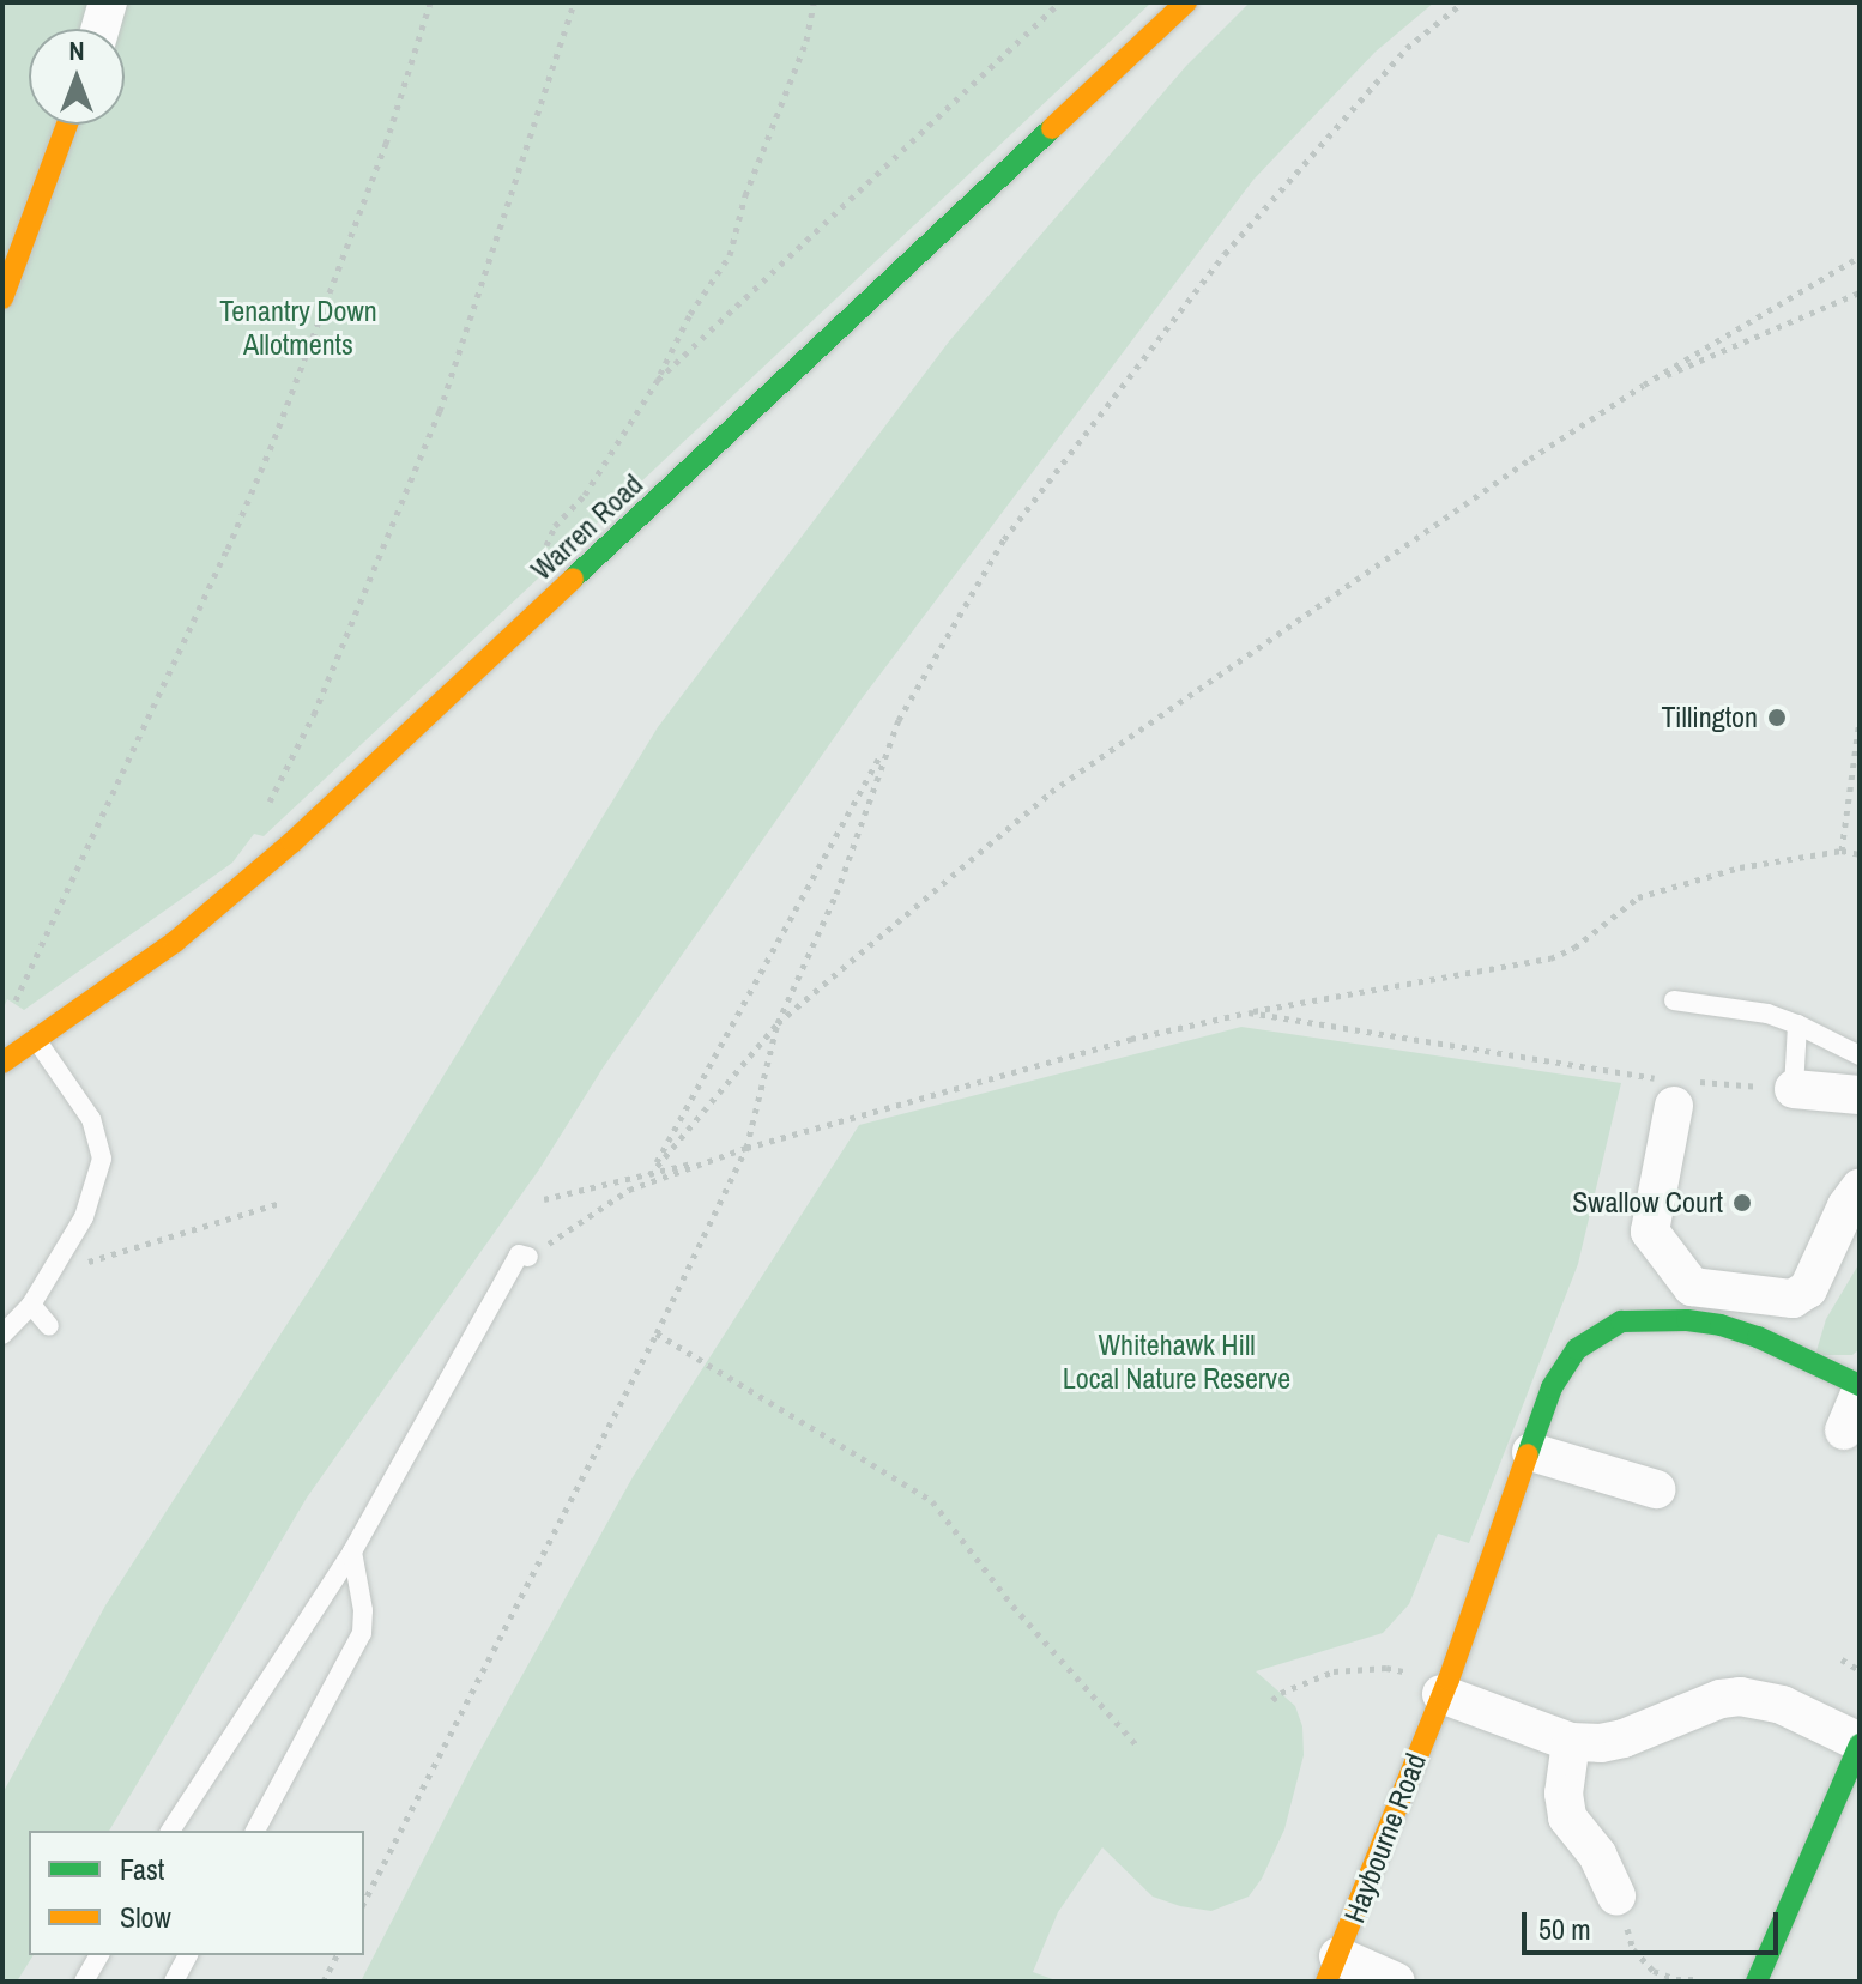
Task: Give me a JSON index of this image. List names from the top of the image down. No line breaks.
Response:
{"streets":{"street":["Warren Road","Haybourne Road"]},"parks":["Tenantry Down Allotments","Whitehawk Hill Local Nature Reserve"],"places":["Tillington","Swallow Court"],"legend":["Fast","Slow"],"scale_bar":"50 m","north":"top"}
